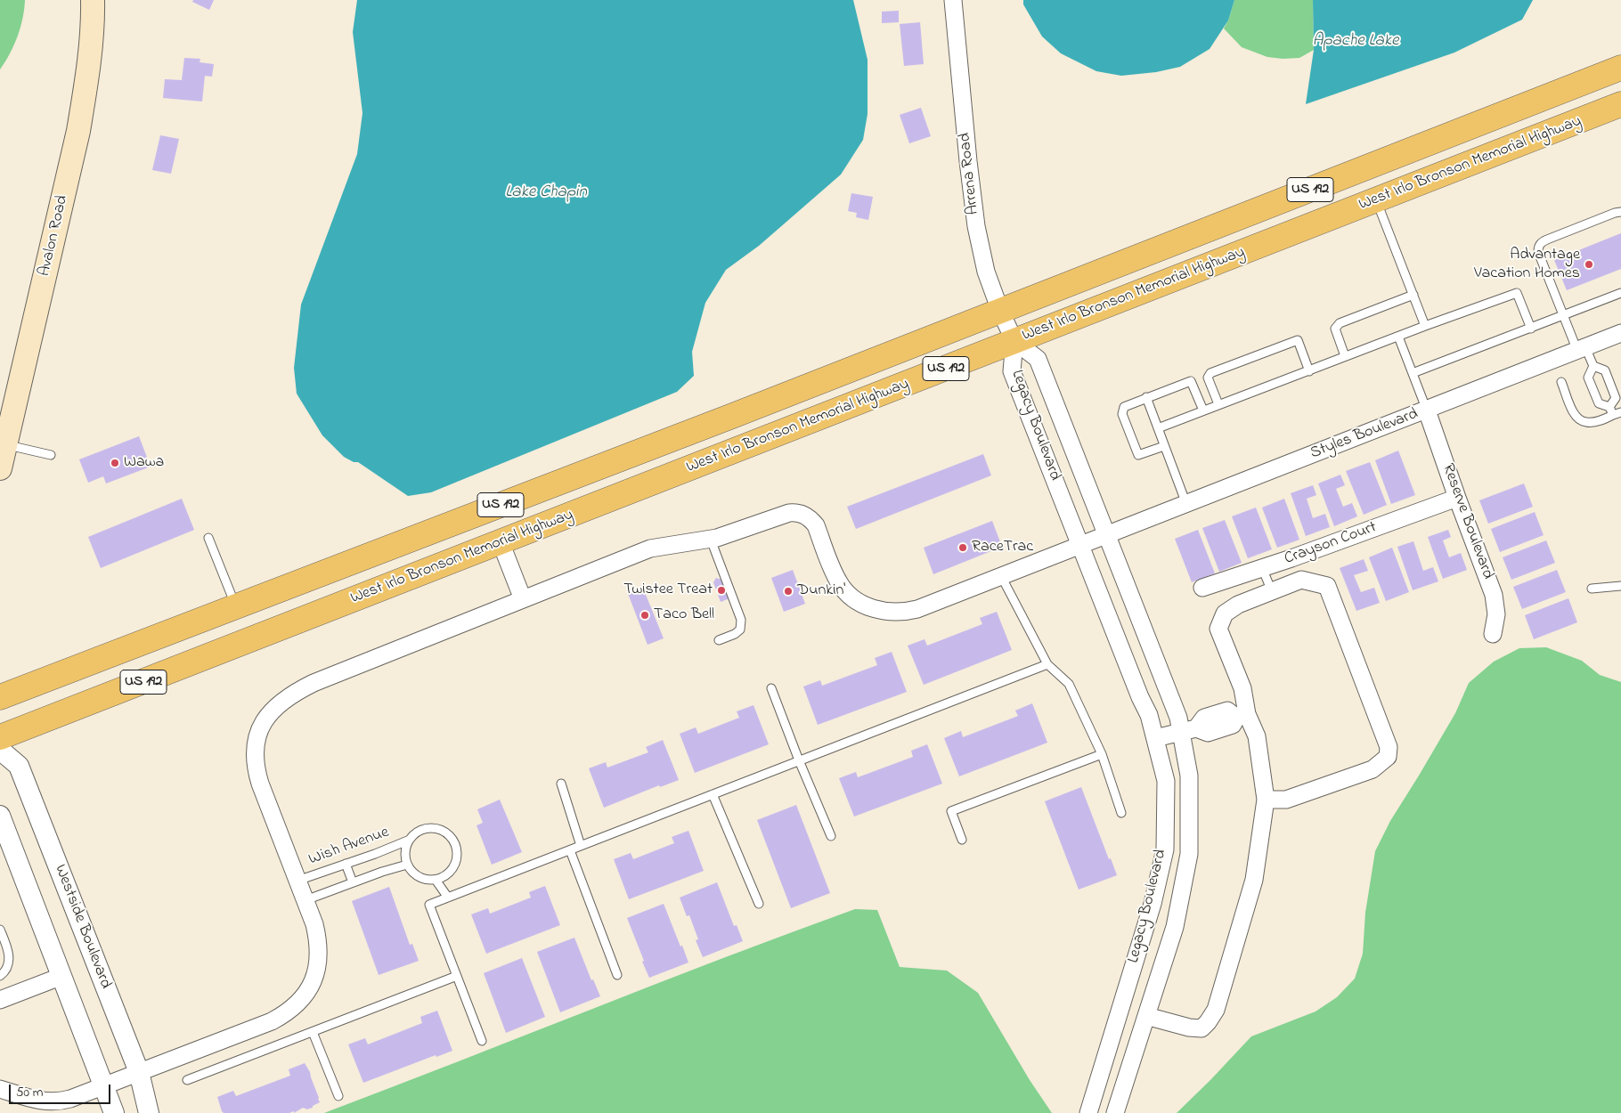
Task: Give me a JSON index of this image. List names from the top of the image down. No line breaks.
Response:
{"streets":{"highway":["West Irlo Bronson Memorial Highway","US 192"],"main road":["Avalon Road"],"street":["Arrena Road","Legacy Boulevard","Styles Boulevard","Reserve Boulevard","Crayson Court","Westside Boulevard"],"lane":["Wish Avenue"]},"crossings":[["West Irlo Bronson Memorial Highway","Arrena Road"],["West Irlo Bronson Memorial Highway","Legacy Boulevard"],["Arrena Road","Legacy Boulevard"],["Legacy Boulevard","Styles Boulevard"],["Styles Boulevard","Reserve Boulevard"],["Styles Boulevard","Wish Avenue"],["Styles Boulevard","Westside Boulevard"],["Reserve Boulevard","Crayson Court"]],"water":["Apache Lake","Lake Chapin"],"places":["Advantage Vacation Homes","Wawa","RaceTrac","Twistee Treat","Dunkin'","Taco Bell"],"scale_bar":"50 m"}
